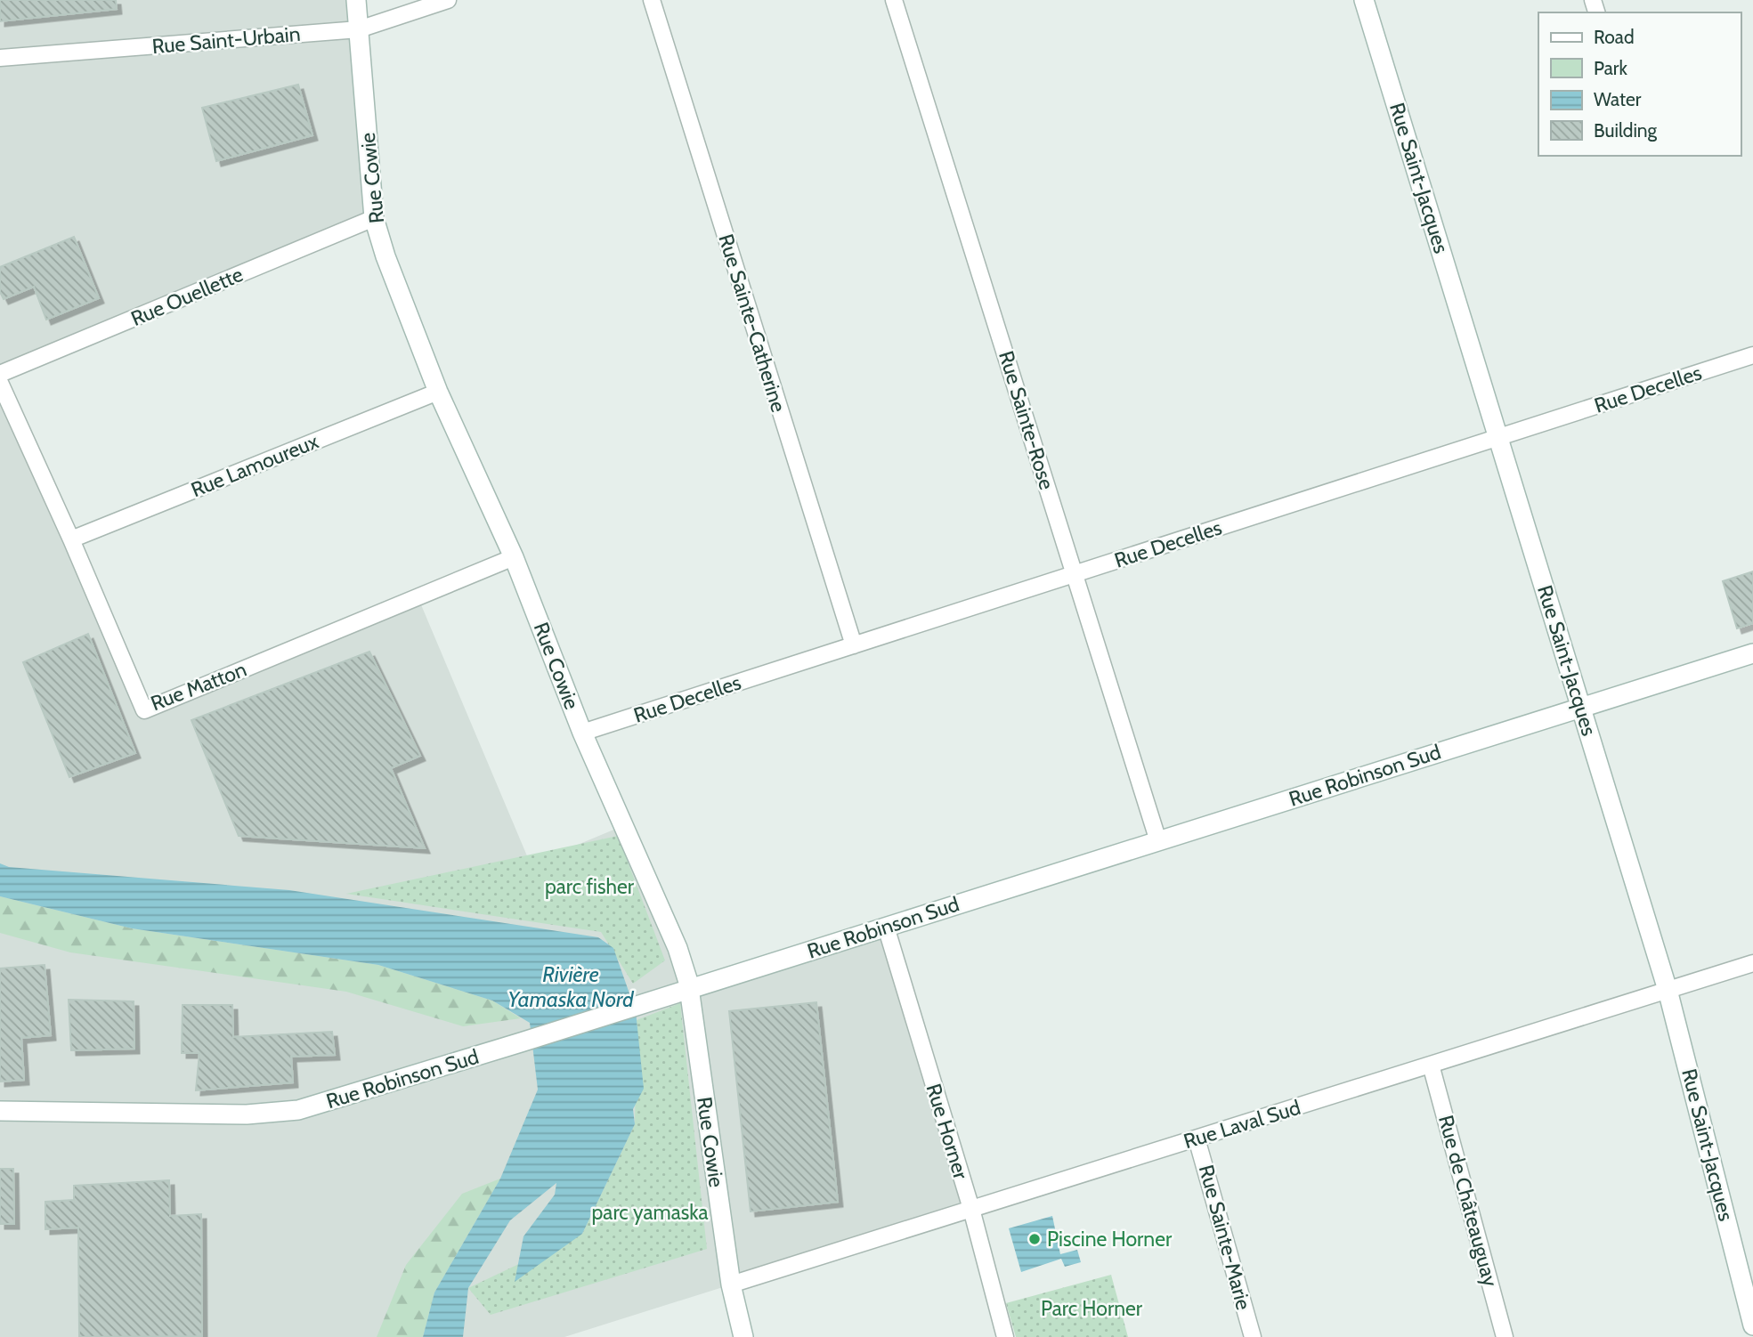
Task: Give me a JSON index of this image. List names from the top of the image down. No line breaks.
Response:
{"streets":{"street":["Rue Saint-Urbain","Rue Cowie","Rue Saint-Jacques","Rue Ouellette","Rue Sainte-Catherine","Rue Decelles","Rue Sainte-Rose","Rue Lamoureux","Rue Matton","Rue Robinson Sud","Rue Laval Sud","Rue Horner","Rue de Châteauguay","Rue Sainte-Marie"]},"crossings":[["Rue Saint-Urbain","Rue Cowie"],["Rue Cowie","Rue Ouellette"],["Rue Cowie","Rue Decelles"],["Rue Cowie","Rue Lamoureux"],["Rue Cowie","Rue Matton"],["Rue Cowie","Rue Robinson Sud"],["Rue Cowie","Rue Laval Sud"],["Rue Saint-Jacques","Rue Decelles"],["Rue Saint-Jacques","Rue Robinson Sud"],["Rue Saint-Jacques","Rue Laval Sud"],["Rue Sainte-Catherine","Rue Decelles"],["Rue Decelles","Rue Sainte-Rose"],["Rue Sainte-Rose","Rue Robinson Sud"],["Rue Lamoureux","Rue Matton"],["Rue Robinson Sud","Rue Horner"],["Rue Laval Sud","Rue Horner"],["Rue Laval Sud","Rue de Châteauguay"],["Rue Laval Sud","Rue Sainte-Marie"]],"water":["Rivière Yamaska Nord"],"parks":["parc fisher","parc yamaska","Parc Horner"],"places":["Piscine Horner"],"legend":["Road","Park","Water","Building"]}
